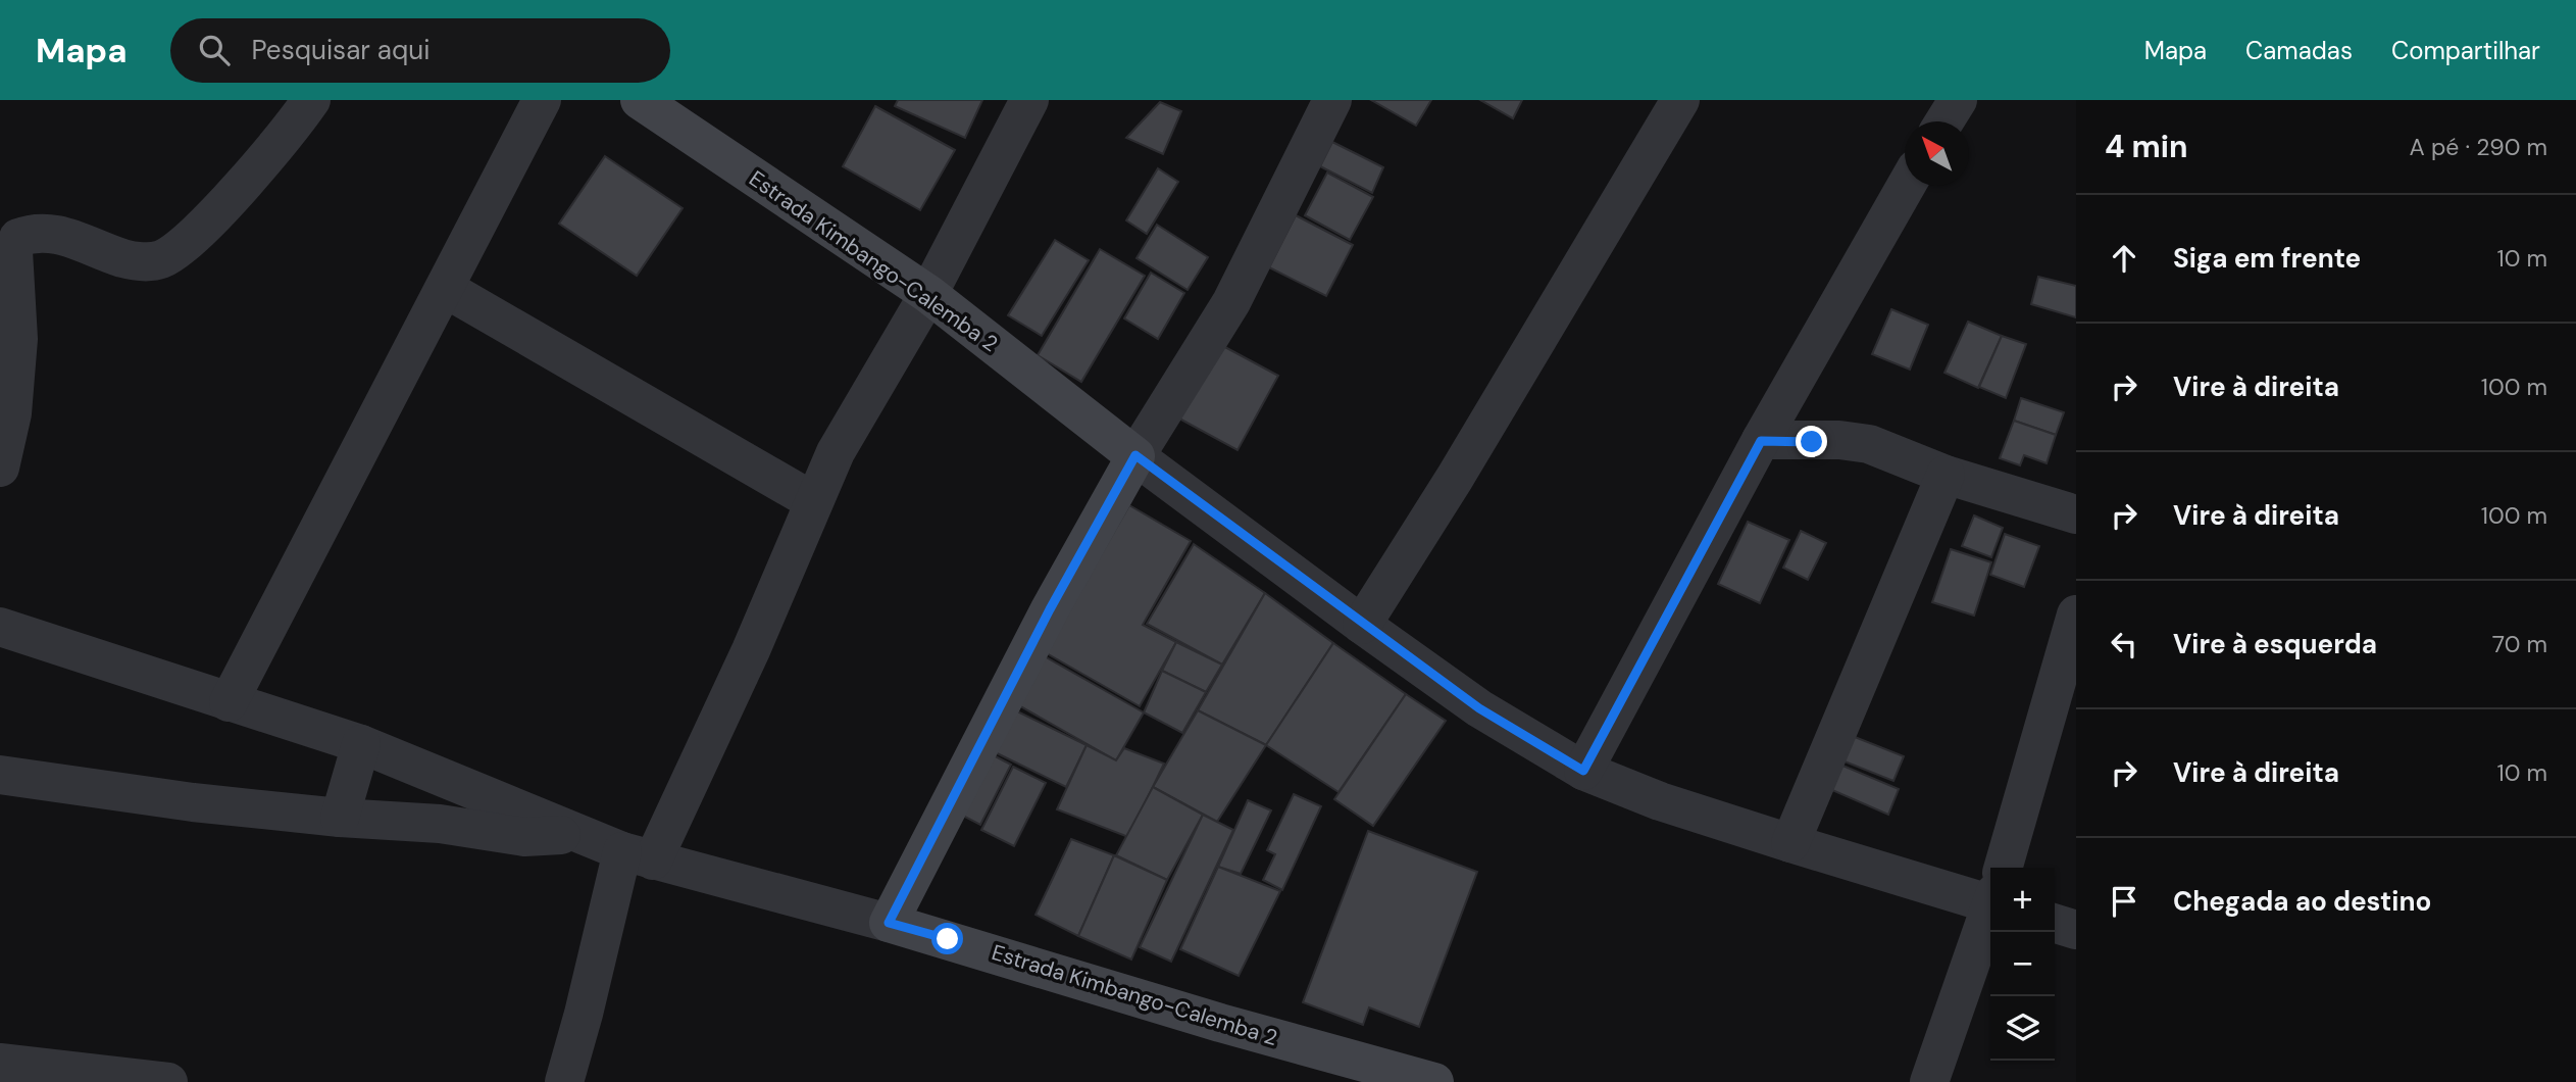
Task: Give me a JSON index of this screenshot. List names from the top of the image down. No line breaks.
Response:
{"streets":{"main road":["Estrada Kimbango-Calemba 2"]},"north":"top left","page":{"header":"Mapa","search":"Pesquisar aqui","nav":["Mapa","Camadas","Compartilhar"],"heading":["4 min","A pé · 290 m"],"list":[["Siga em frente","10 m"],["Vire à direita","100 m"],["Vire à direita","100 m"],["Vire à esquerda","70 m"],["Vire à direita","10 m"],"Chegada ao destino"],"map_buttons":["+","−"]}}
